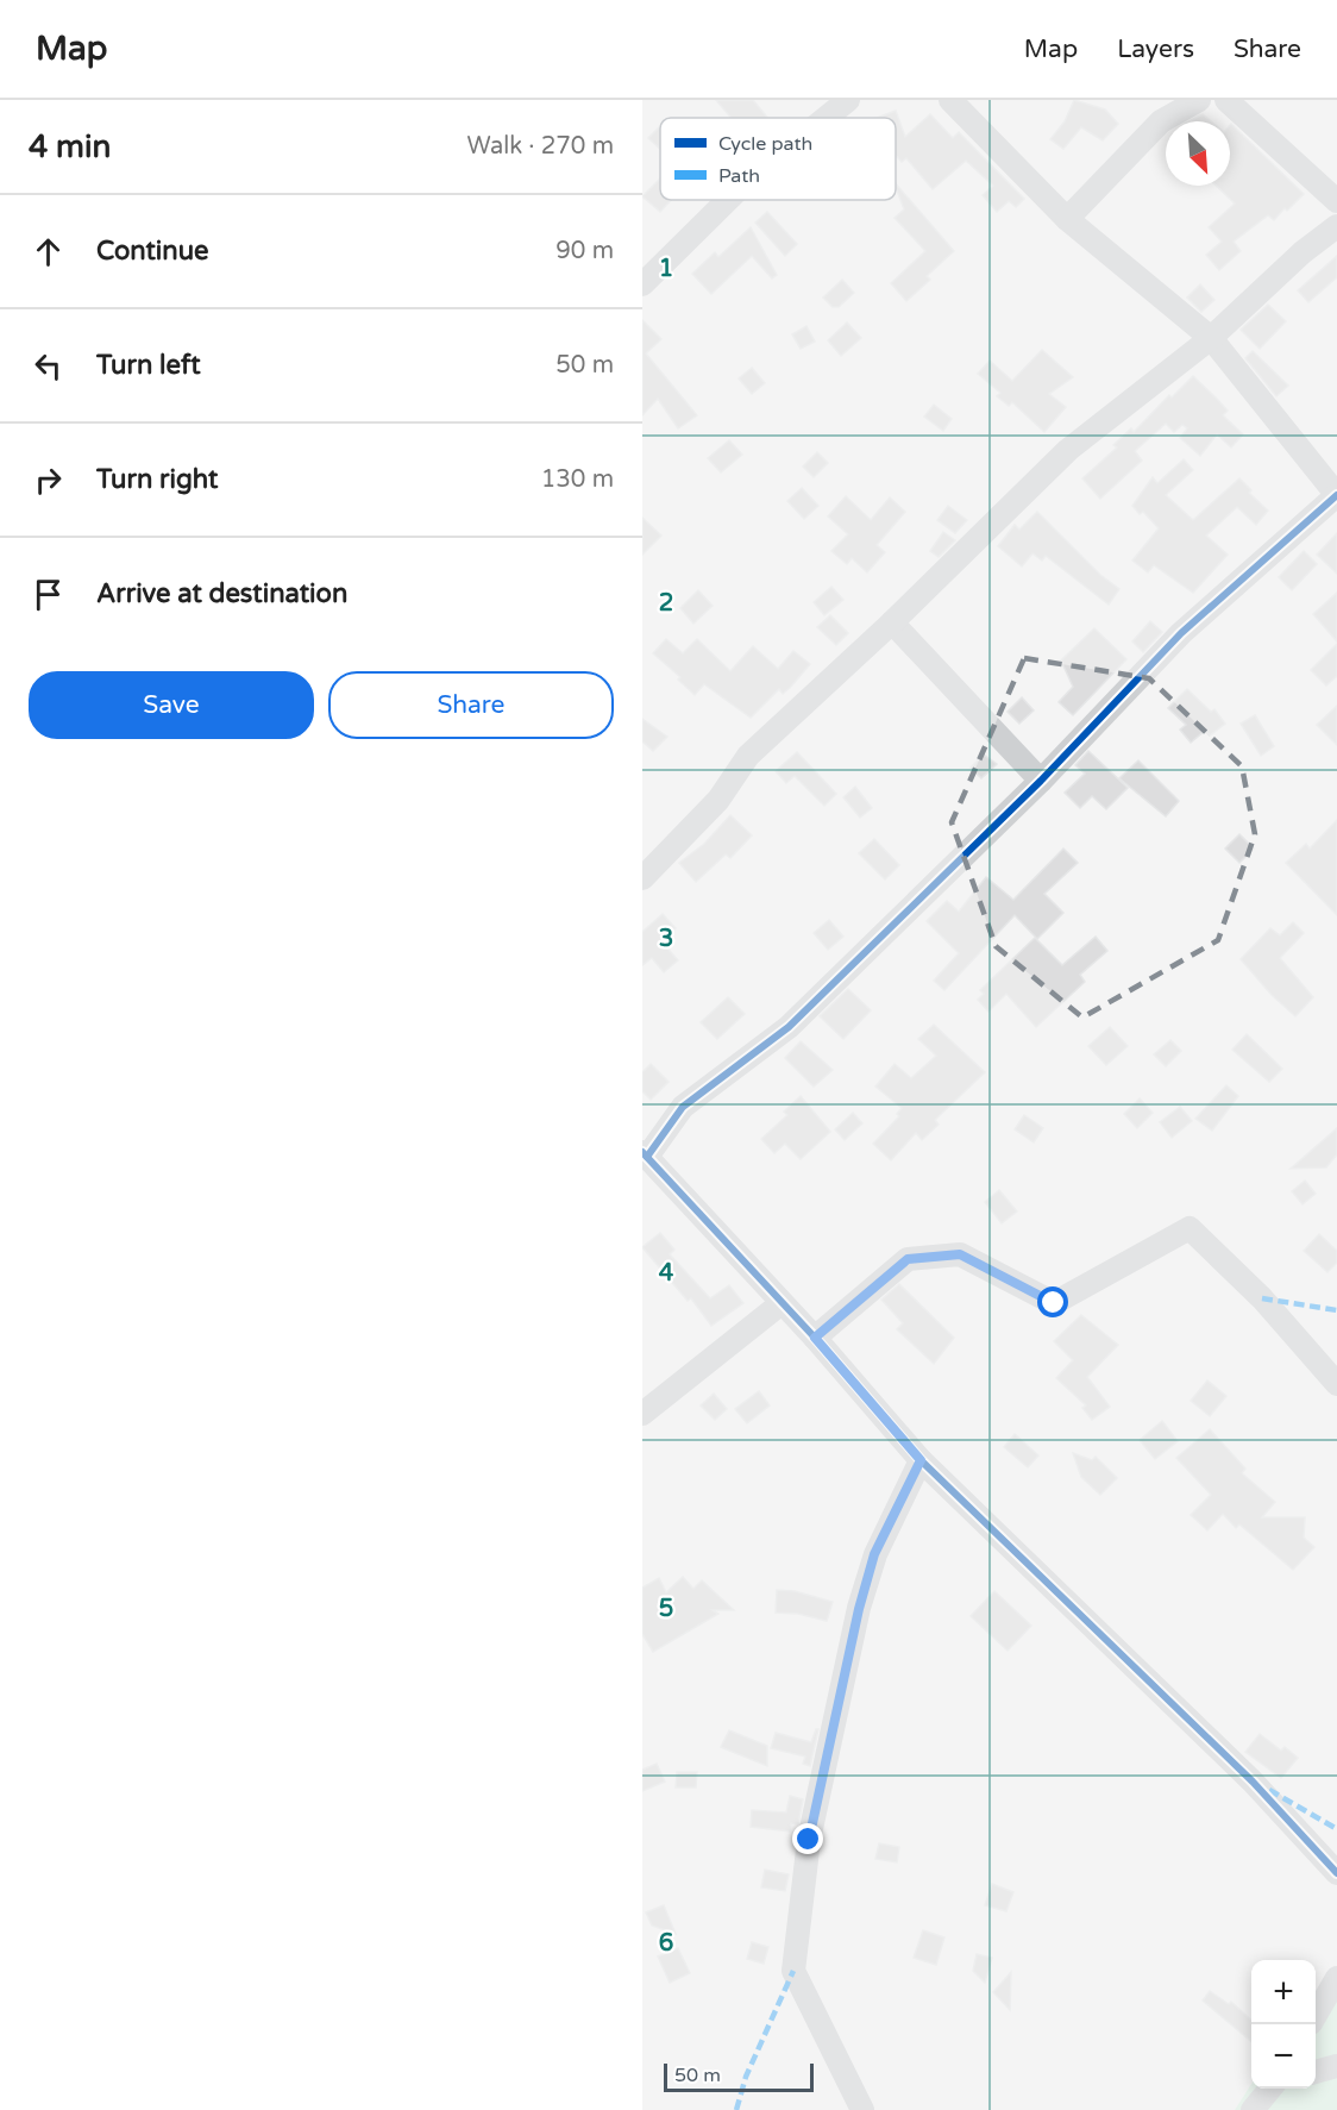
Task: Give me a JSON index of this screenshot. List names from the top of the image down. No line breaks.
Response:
{"legend":["Cycle path","Path"],"scale_bar":"50 m","north":"bottom right","page":{"header":"Map","nav":["Map","Layers","Share"],"heading":["4 min","Walk · 270 m"],"list":[["Continue","90 m"],["Turn left","50 m"],["Turn right","130 m"],"Arrive at destination"],"buttons":["Save","Share"],"map_buttons":["+","−"],"scale":"50 m"},"grid":{"rows":["1","2","3","4","5","6"]}}
